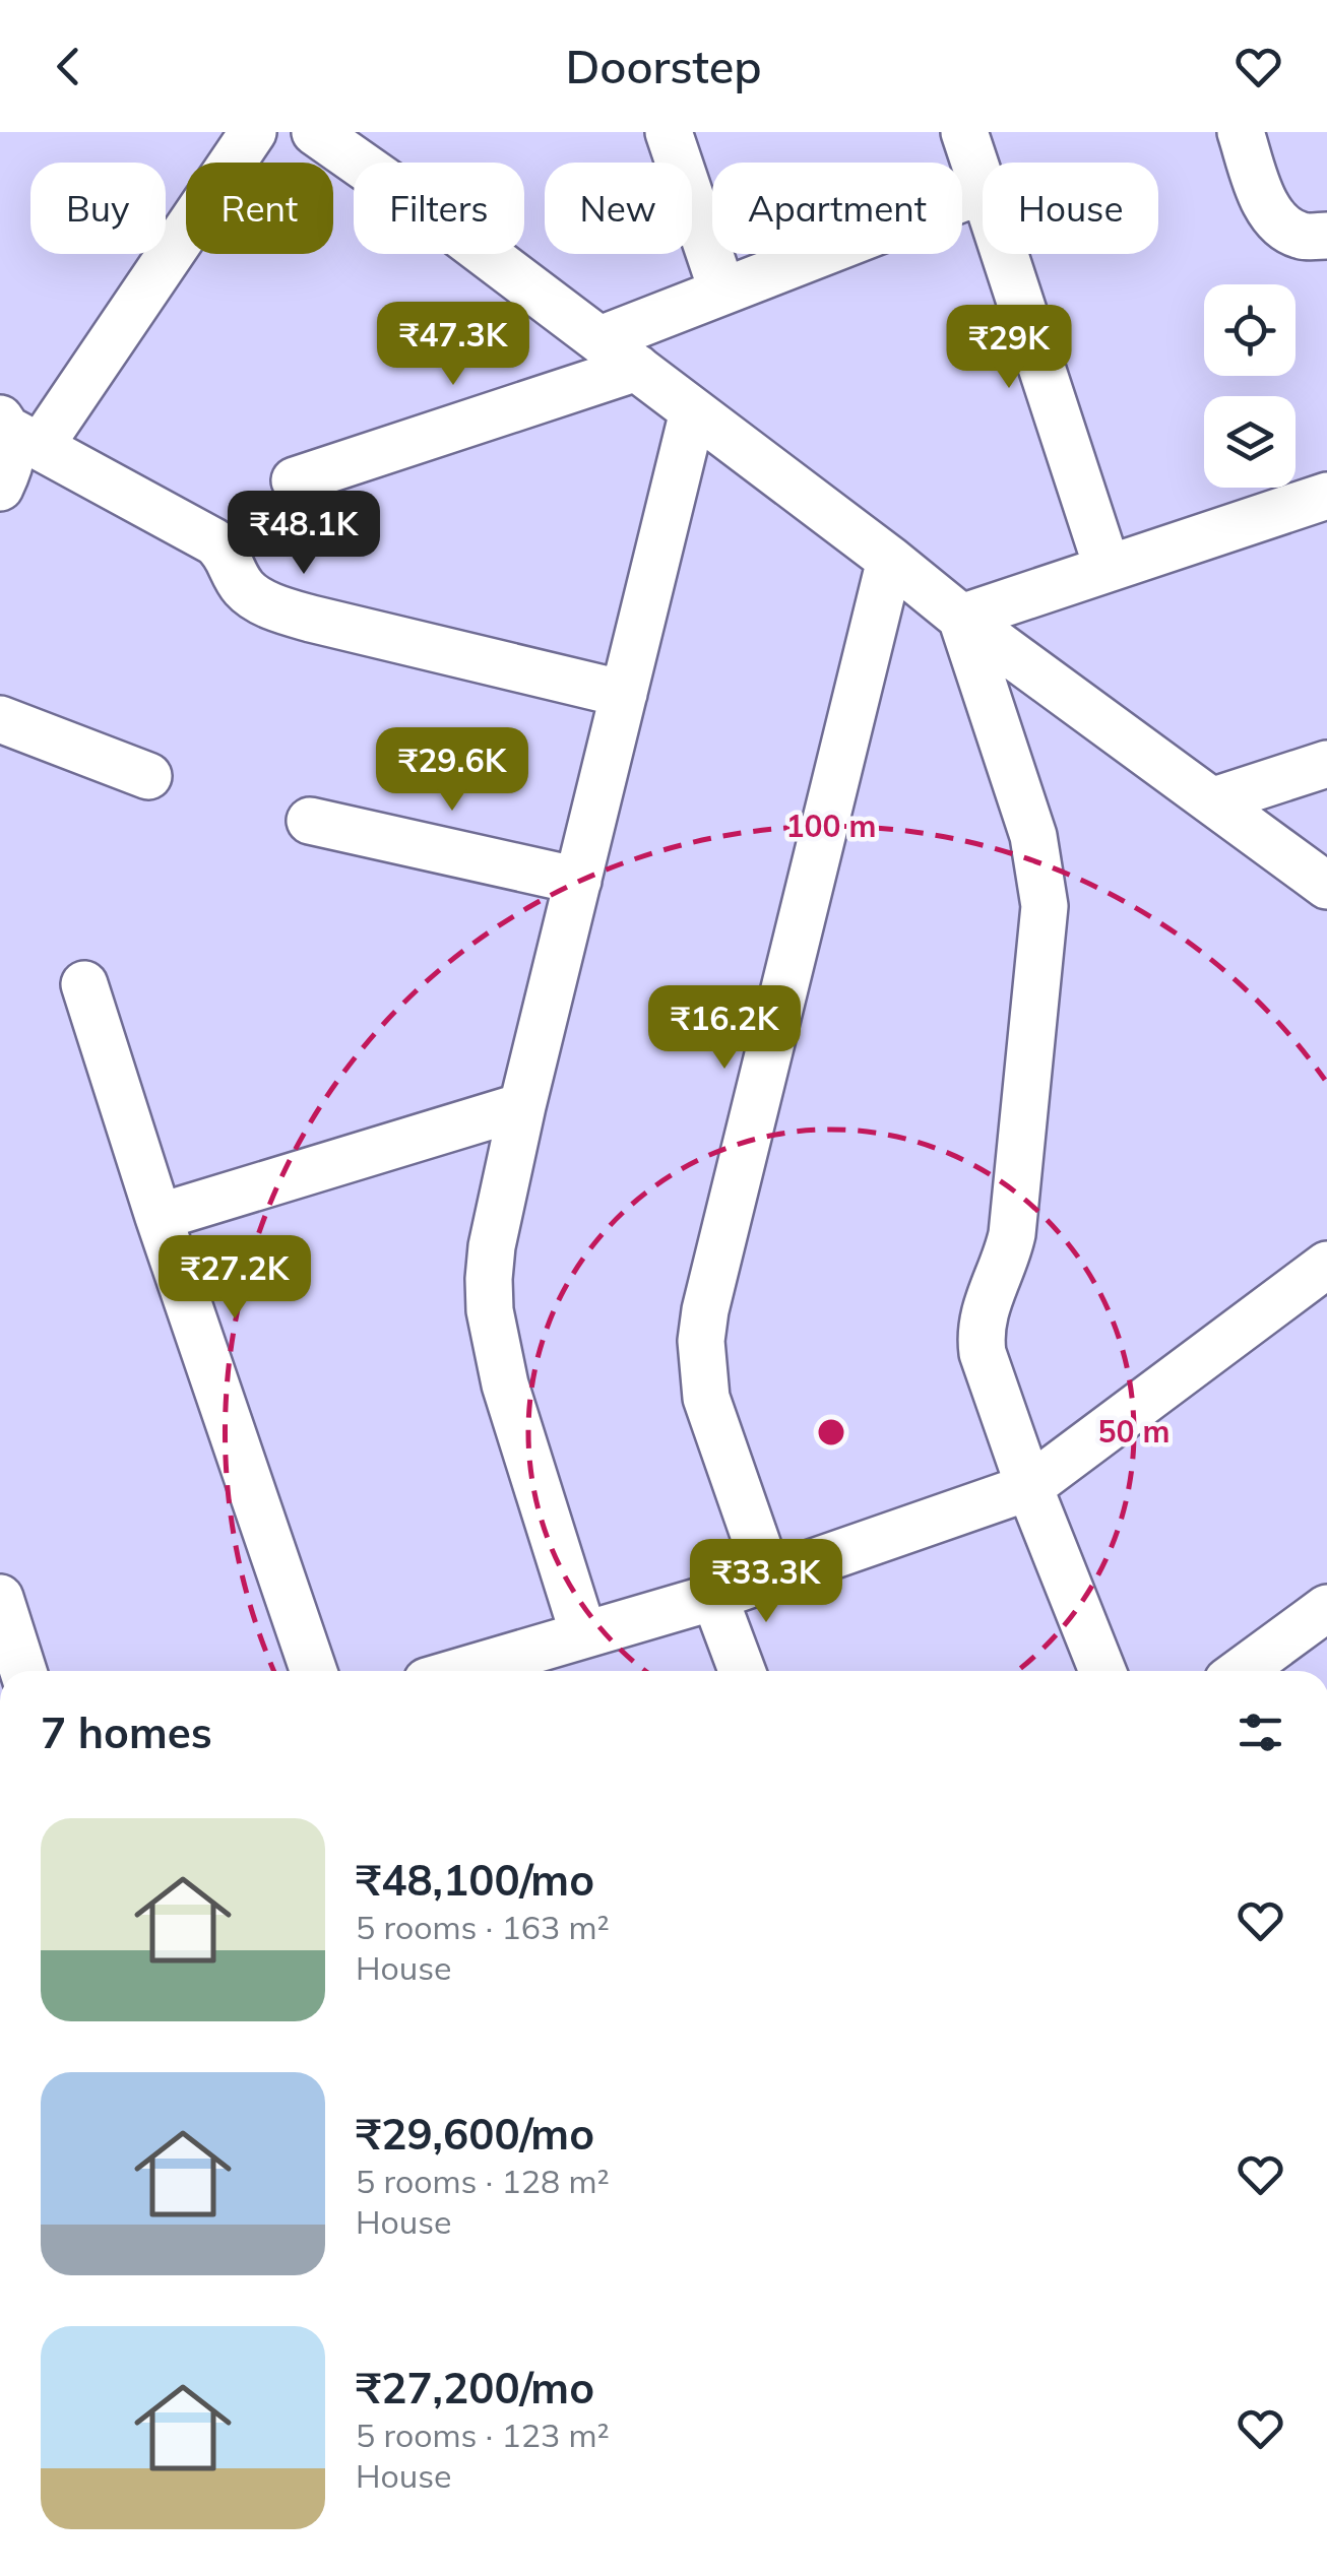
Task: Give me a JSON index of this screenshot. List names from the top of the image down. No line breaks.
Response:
{"page":{"header":"Doorstep","chip":["Buy","Rent","Filters","New","Apartment","House"],"price":["₹47.3K","₹29K","₹48.1K","₹29.6K","₹16.2K","₹27.2K","₹33.3K"],"heading":"7 homes","list":[{"name":"₹48,100/mo","note":"5 rooms · 163 m² · House"},{"name":"₹29,600/mo","note":"5 rooms · 128 m² · House"},{"name":"₹27,200/mo","note":"5 rooms · 123 m² · House"}]},"rings":["100 m","50 m"]}
